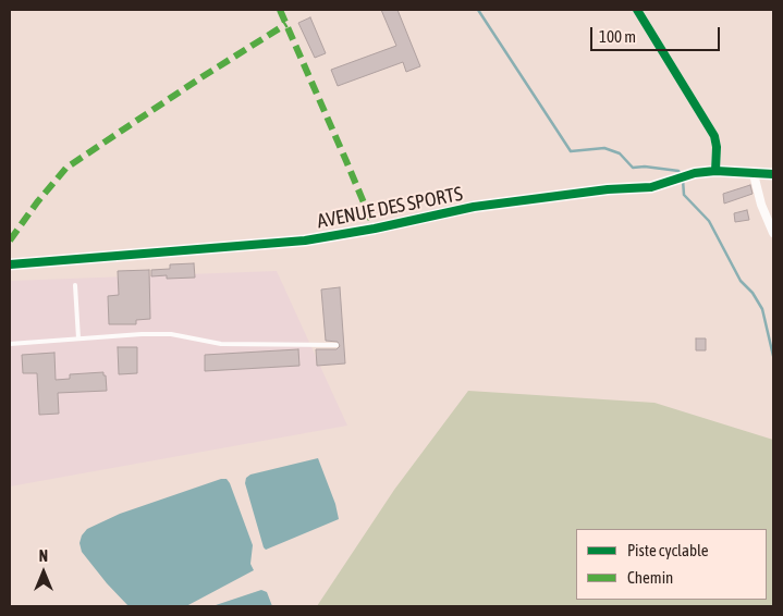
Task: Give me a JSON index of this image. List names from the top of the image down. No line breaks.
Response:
{"streets":{"street":["AVENUE DES SPORTS"]},"legend":["Piste cyclable","Chemin"],"scale_bar":"100 m","north":"top"}
